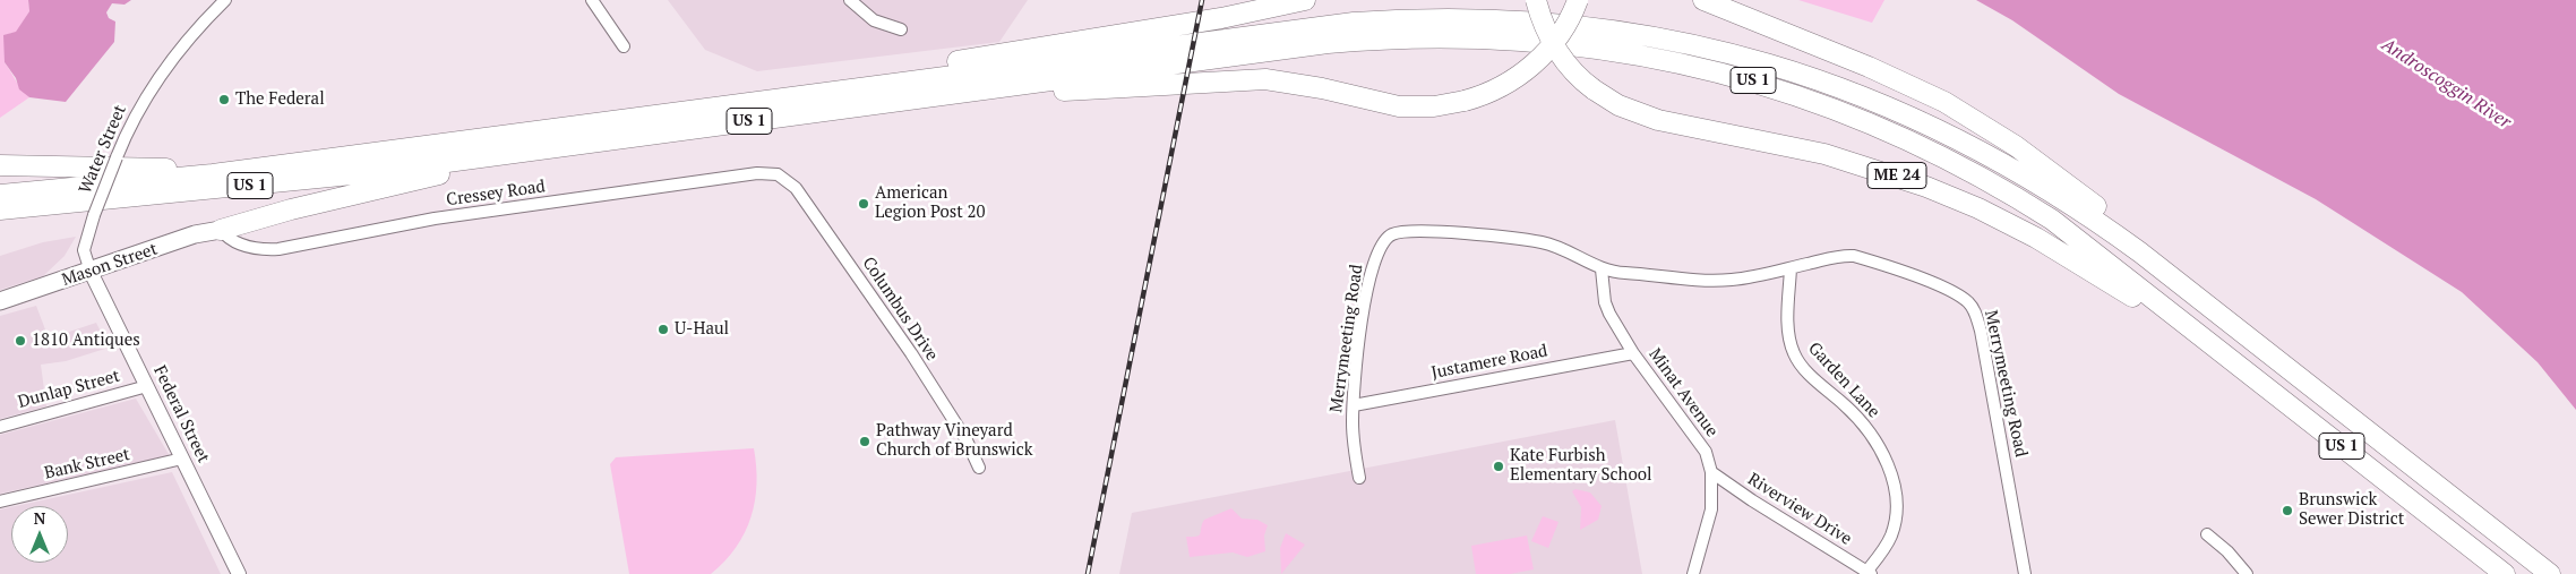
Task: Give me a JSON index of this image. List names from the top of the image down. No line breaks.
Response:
{"streets":{"highway":["US 1","ME 24"],"main road":["Mason Street"],"street":["Water Street","Cressey Road","Columbus Drive","Merrymeeting Road","Justamere Road","Garden Lane","Dunlap Street","Minat Avenue","Federal Street","Bank Street","Riverview Drive"]},"crossings":[["US 1","ME 24"],["Water Street","Mason Street"],["Water Street","Federal Street"],["Cressey Road","Mason Street"],["Cressey Road","Columbus Drive"],["Mason Street","Federal Street"],["Merrymeeting Road","Justamere Road"],["Merrymeeting Road","Garden Lane"],["Merrymeeting Road","Minat Avenue"],["Justamere Road","Minat Avenue"],["Garden Lane","Riverview Drive"],["Dunlap Street","Federal Street"],["Minat Avenue","Riverview Drive"],["Federal Street","Bank Street"]],"water":["Androscoggin River"],"places":["The Federal","American Legion Post 20","U-Haul","1810 Antiques","Pathway Vineyard Church of Brunswick","Kate Furbish Elementary School","Brunswick Sewer District"],"north":"top"}
